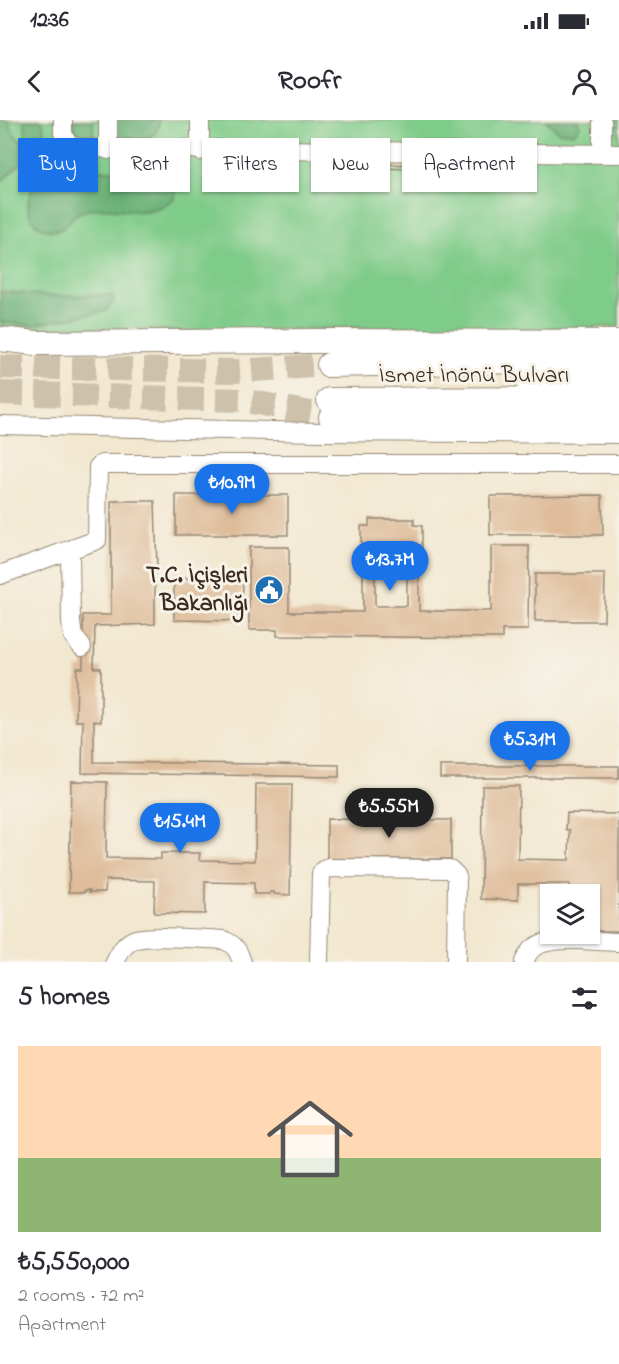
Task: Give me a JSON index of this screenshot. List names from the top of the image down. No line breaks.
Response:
{"streets":{"main road":["İsmet İnönü Bulvarı"]},"places":{"public building":["T.C. İçişleri Bakanlığı"]},"page":{"status":"12:36","header":"Roofr","chip":["Buy","Rent","Filters","New","Apartment"],"price":["₺10.9M","₺13.7M","₺5.31M","₺5.55M","₺15.4M"],"heading":"5 homes","list":[{"name":"₺5,550,000","note":"2 rooms · 72 m² · Apartment"}]}}
